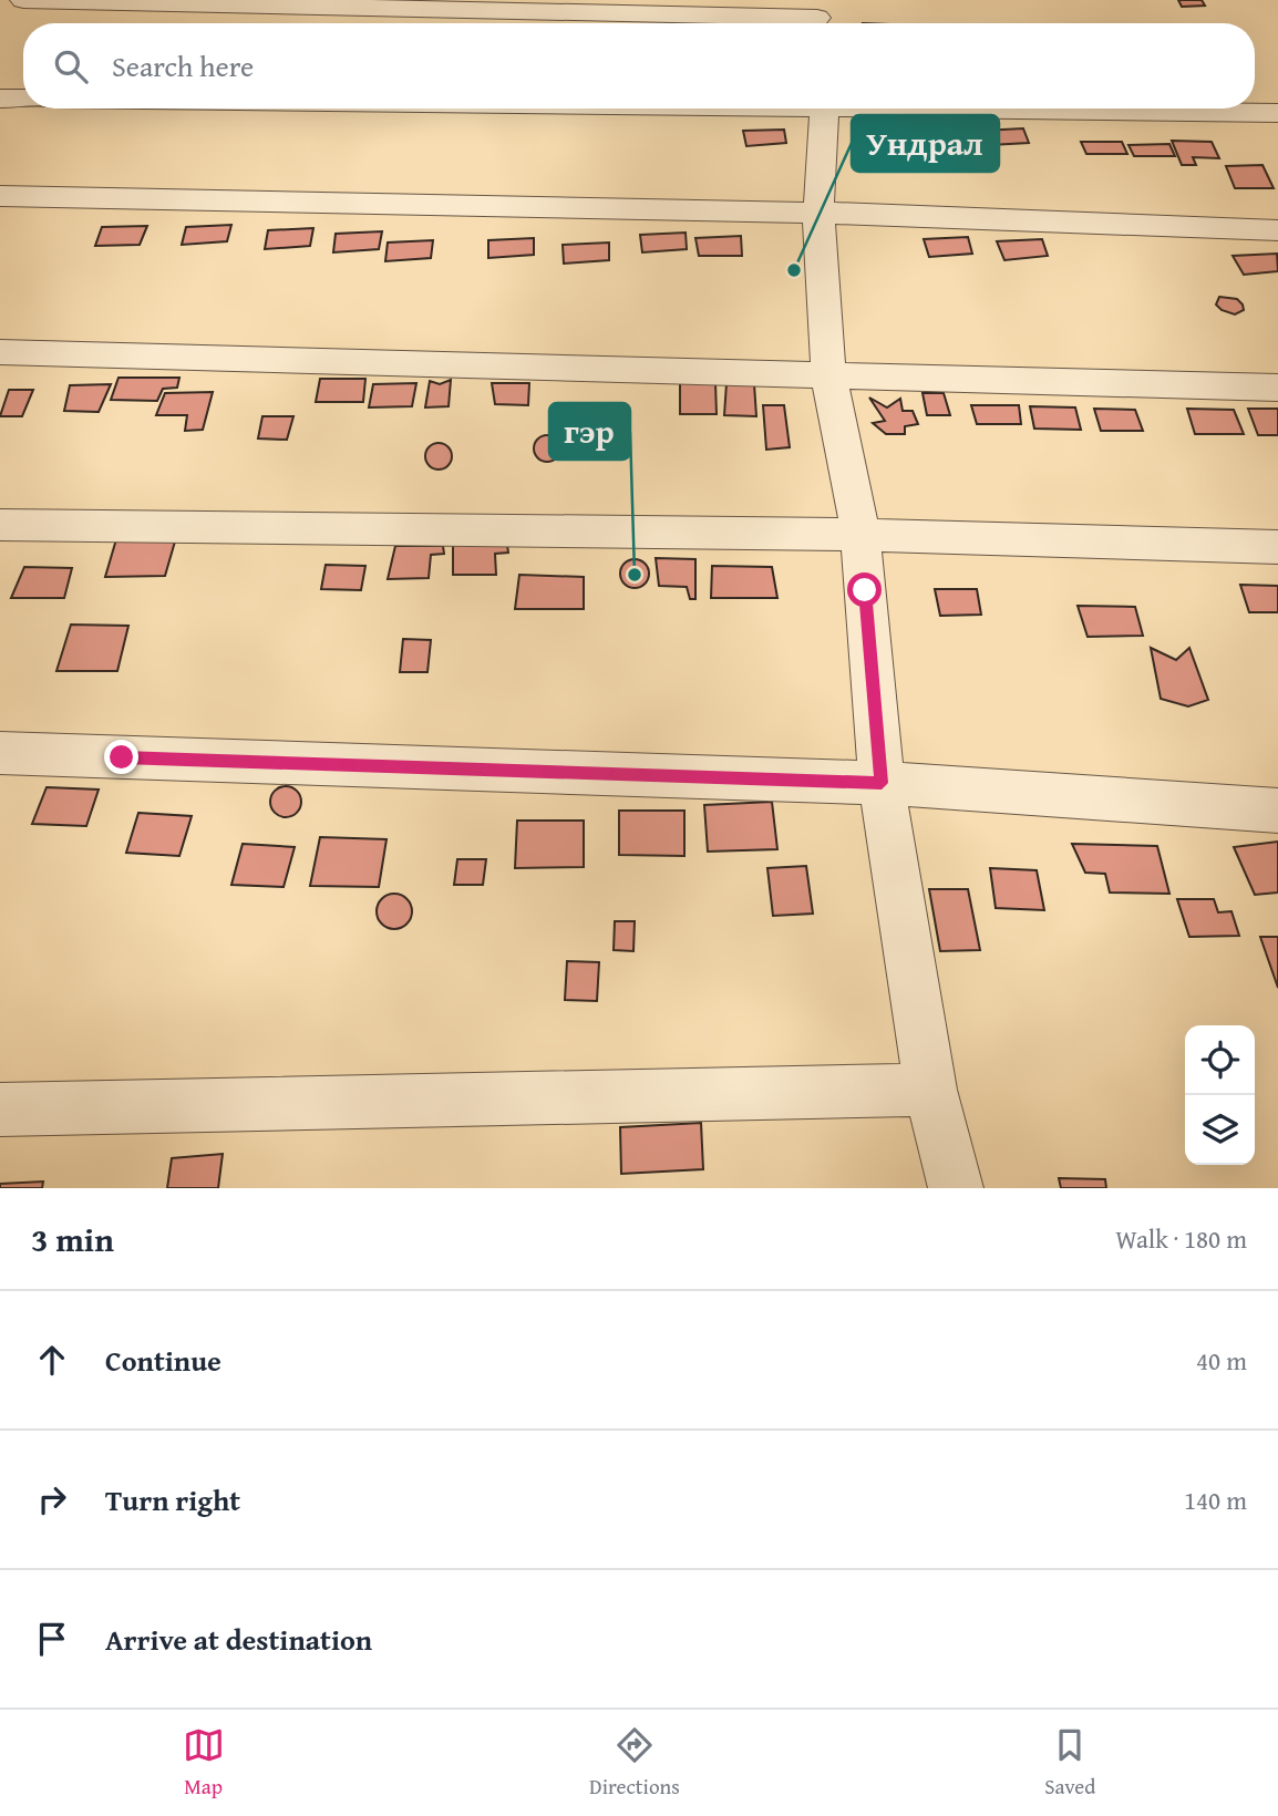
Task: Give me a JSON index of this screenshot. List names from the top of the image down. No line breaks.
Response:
{"places":["Ундрал","гэр"],"page":{"search":"Search here","heading":["3 min","Walk · 180 m"],"list":[["Continue","40 m"],["Turn right","140 m"],"Arrive at destination"],"nav":["Map","Directions","Saved"]}}
